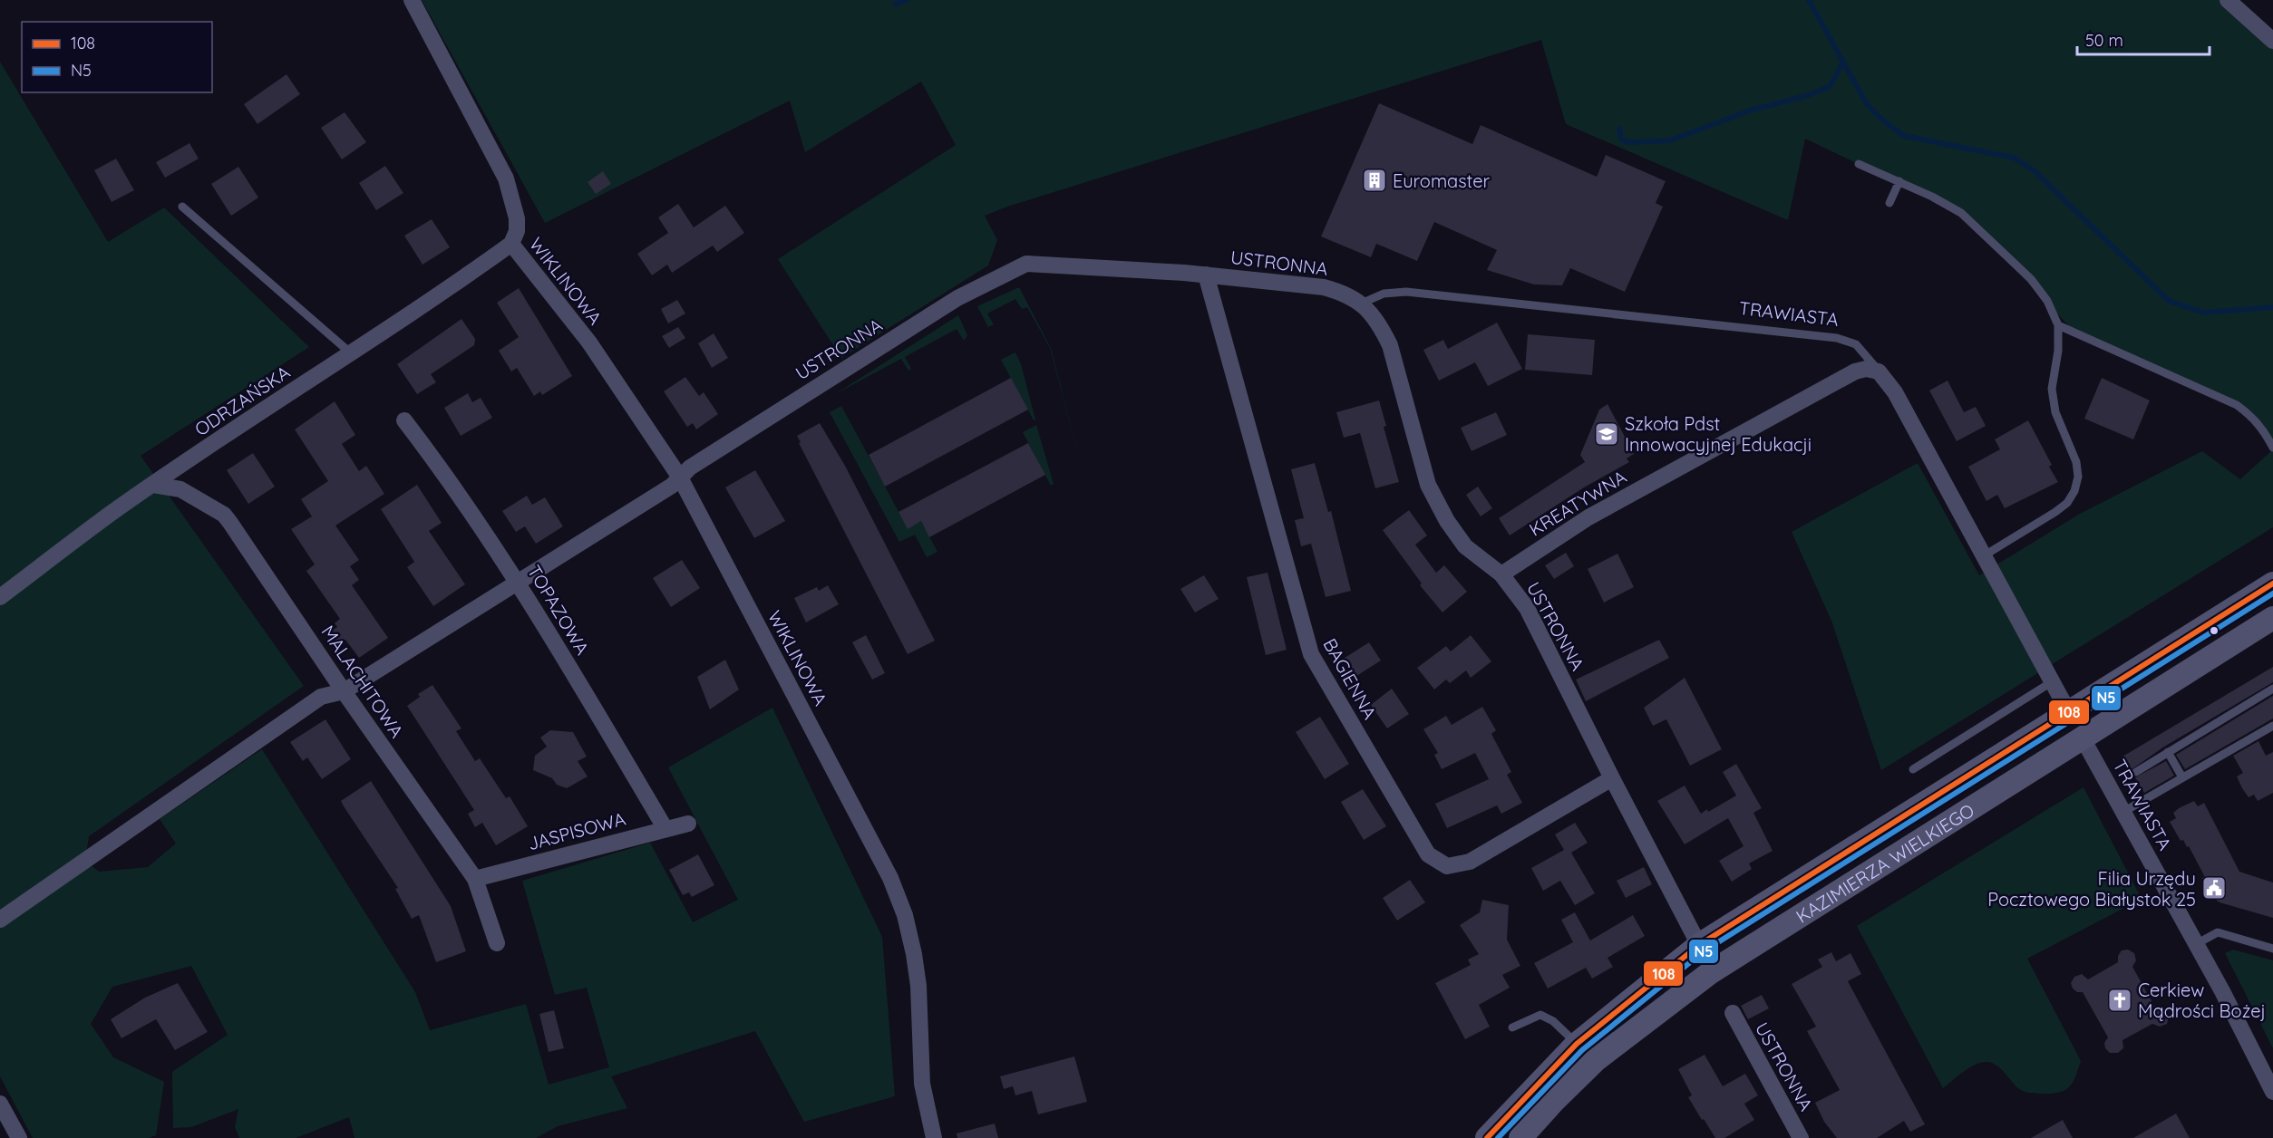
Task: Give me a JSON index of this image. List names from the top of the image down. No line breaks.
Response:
{"streets":{"main road":["KAZIMIERZA WIELKIEGO"],"street":["USTRONNA","WIKLINOWA","TRAWIASTA","ODRZAŃSKA","KREATYWNA","TOPAZOWA","BAGIENNA","MALACHITOWA","JASPISOWA"]},"crossings":[["USTRONNA","WIKLINOWA"],["USTRONNA","TRAWIASTA"],["USTRONNA","KREATYWNA"],["USTRONNA","TOPAZOWA"],["USTRONNA","BAGIENNA"],["USTRONNA","MALACHITOWA"],["USTRONNA","KAZIMIERZA WIELKIEGO"],["WIKLINOWA","ODRZAŃSKA"],["TRAWIASTA","KREATYWNA"],["TRAWIASTA","KAZIMIERZA WIELKIEGO"],["ODRZAŃSKA","MALACHITOWA"],["TOPAZOWA","JASPISOWA"],["MALACHITOWA","JASPISOWA"]],"places":{"building":["Euromaster"],"school or university":["Szkoła Pdst Innowacyjnej Edukacji"],"public building":["Filia Urzędu Pocztowego Białystok 25"],"church":["Cerkiew Mądrości Bożej"]},"lines":["transit line 108","transit line N5"],"legend":["108","N5"],"scale_bar":"50 m"}
